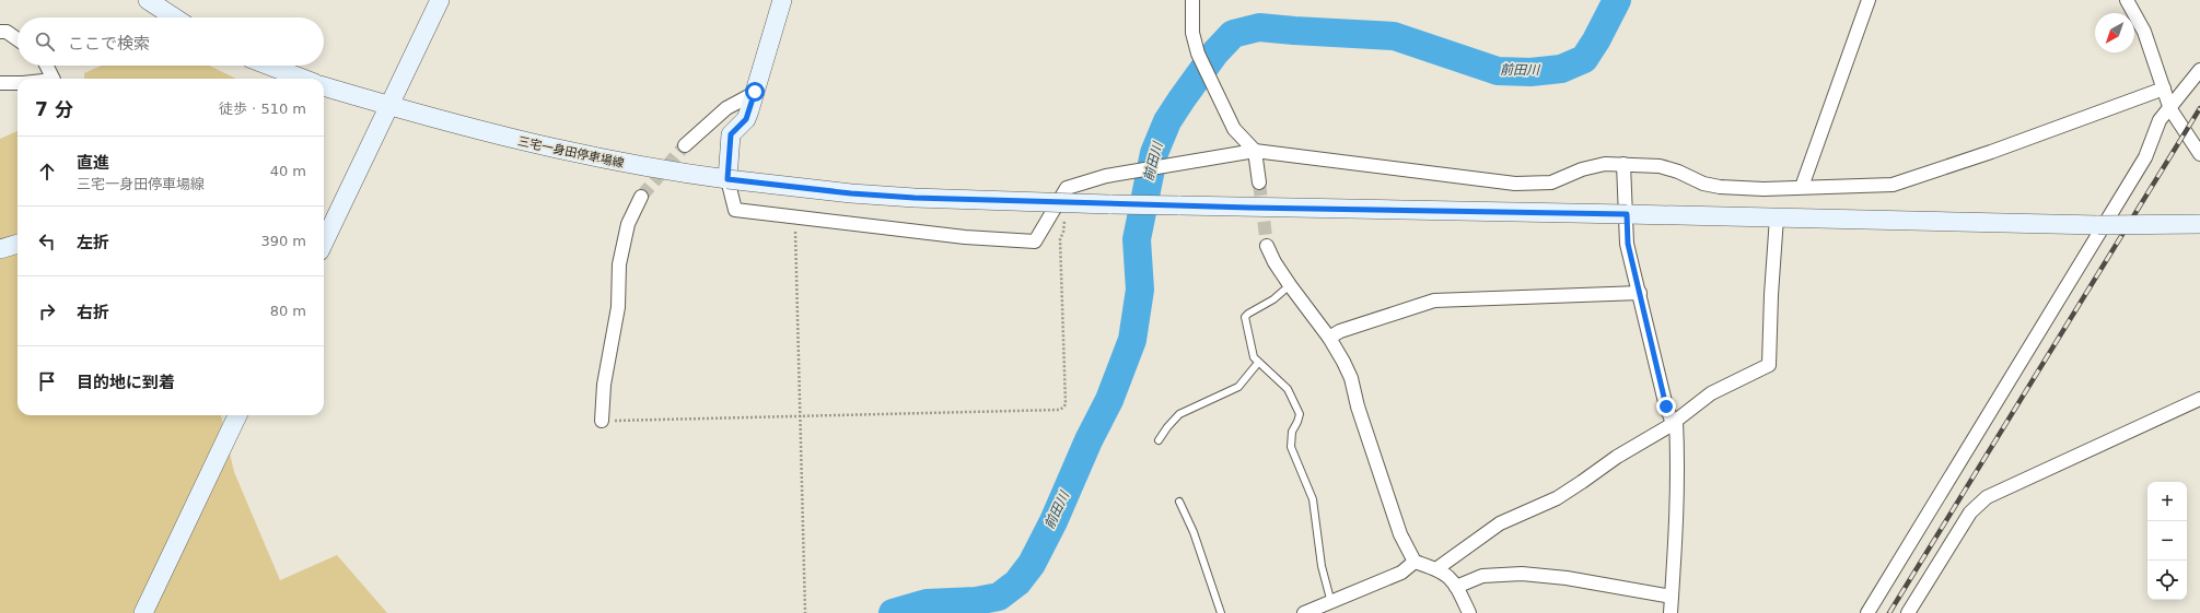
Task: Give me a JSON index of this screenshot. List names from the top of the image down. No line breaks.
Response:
{"streets":{"street":["三宅一身田停車場線"]},"water":["前田川"],"north":"bottom left","page":{"search":"ここで検索","heading":["7 分","徒歩 · 510 m"],"list":[["直進","三宅一身田停車場線","40 m"],["左折","390 m"],["右折","80 m"],"目的地に到着"],"map_buttons":["+","−"]}}
